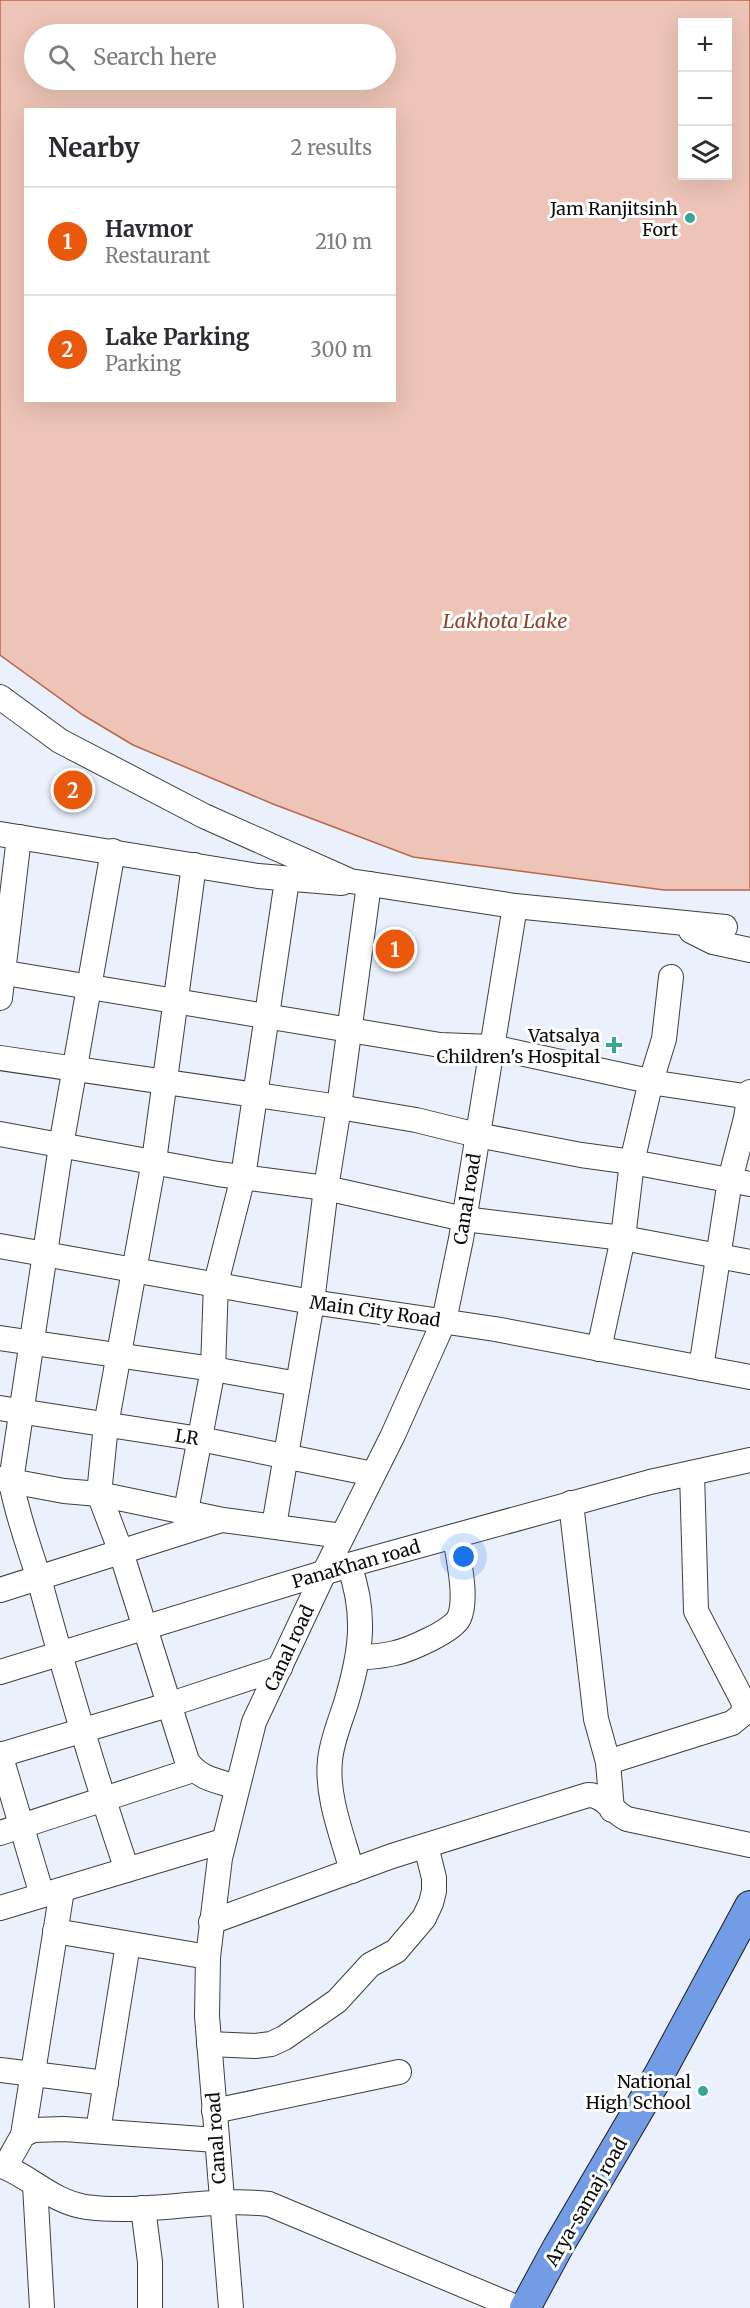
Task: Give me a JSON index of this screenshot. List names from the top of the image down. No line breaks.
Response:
{"streets":{"main road":["Arya-samaj road"],"street":["Canal road","Main City Road","LR","PanaKhan road"]},"crossings":[["Canal road","Main City Road"],["Canal road","LR"],["Canal road","PanaKhan road"]],"water":["Lakhota Lake"],"places":{"other":["Jam Ranjitsinh Fort","National High School"],"health":["Vatsalya Children's Hospital"]},"page":{"map_buttons":["+","−"],"search":"Search here","heading":["Nearby","2 results"],"list":[{"mark":"1","name":"Havmor","note":"Restaurant","value":"210 m"},{"mark":"2","name":"Lake Parking","note":"Parking","value":"300 m"}],"pins":["2","1"]}}
